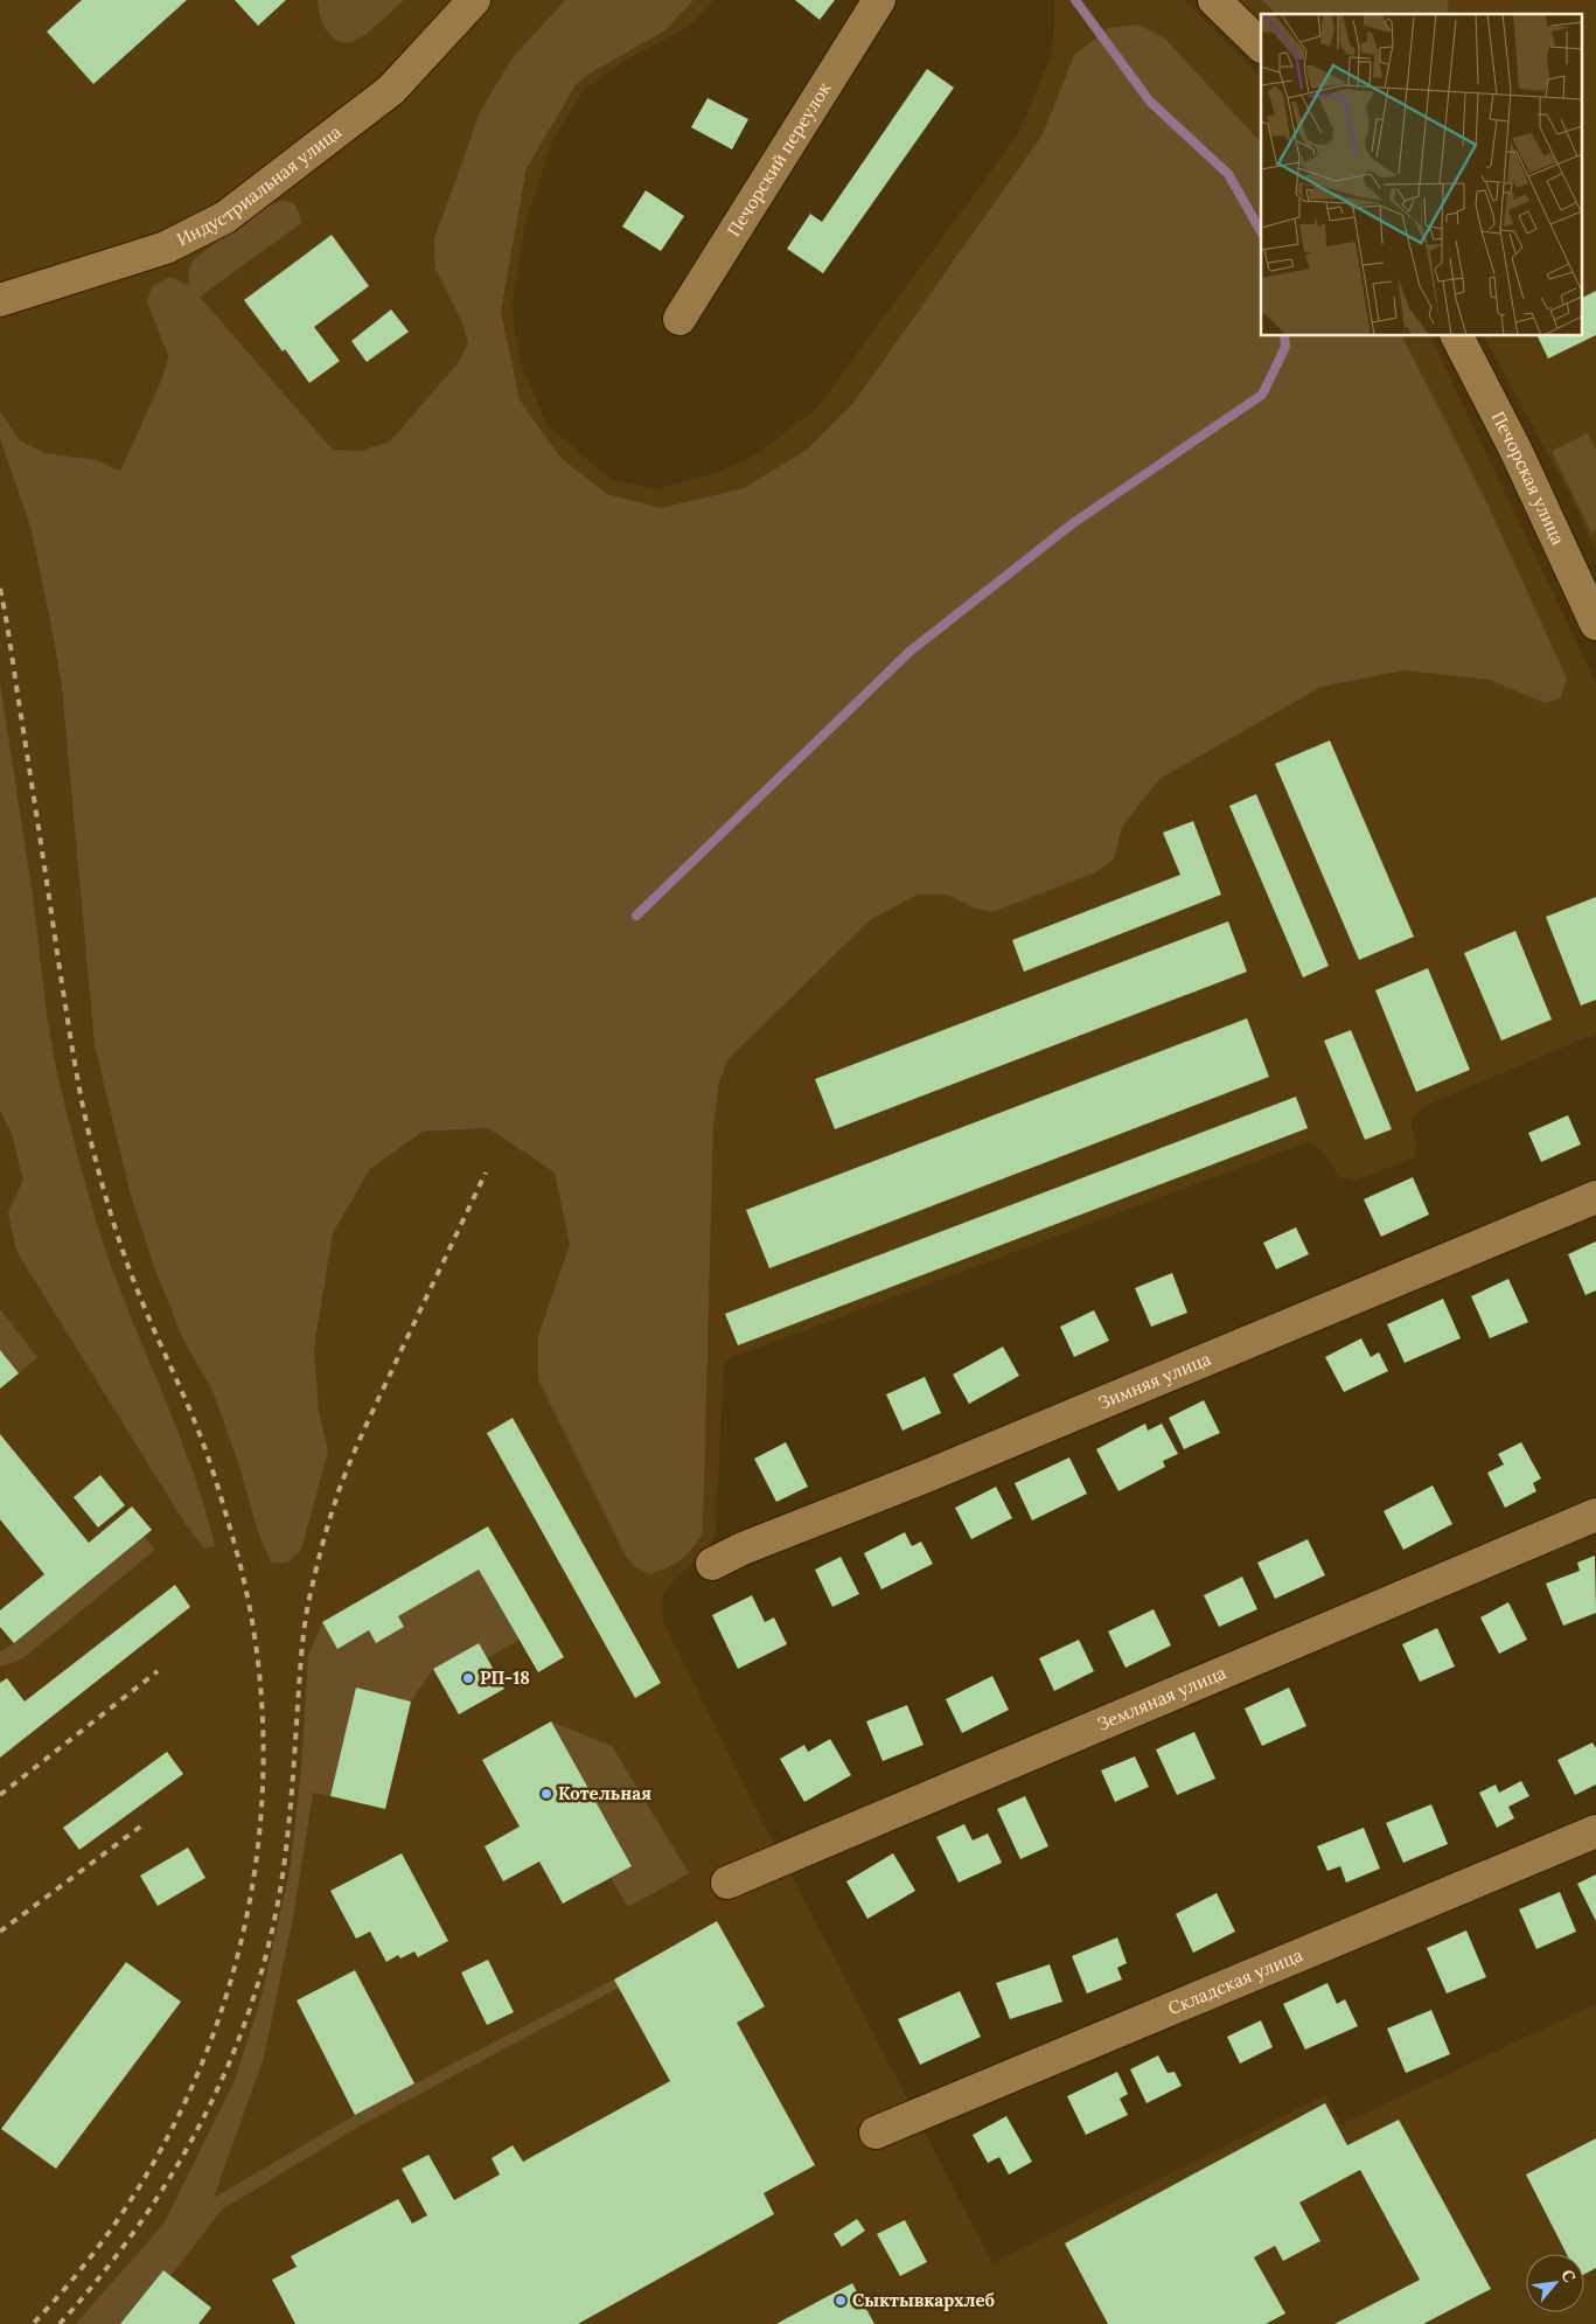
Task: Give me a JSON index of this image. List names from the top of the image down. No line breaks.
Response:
{"streets":{"street":["Печорский переулок","Индустриальная улица","Печорская улица","Зимняя улица","Земляная улица","Складская улица"]},"places":["РП-18","Котельная","Сыктывкархлеб"],"north":"top right"}
